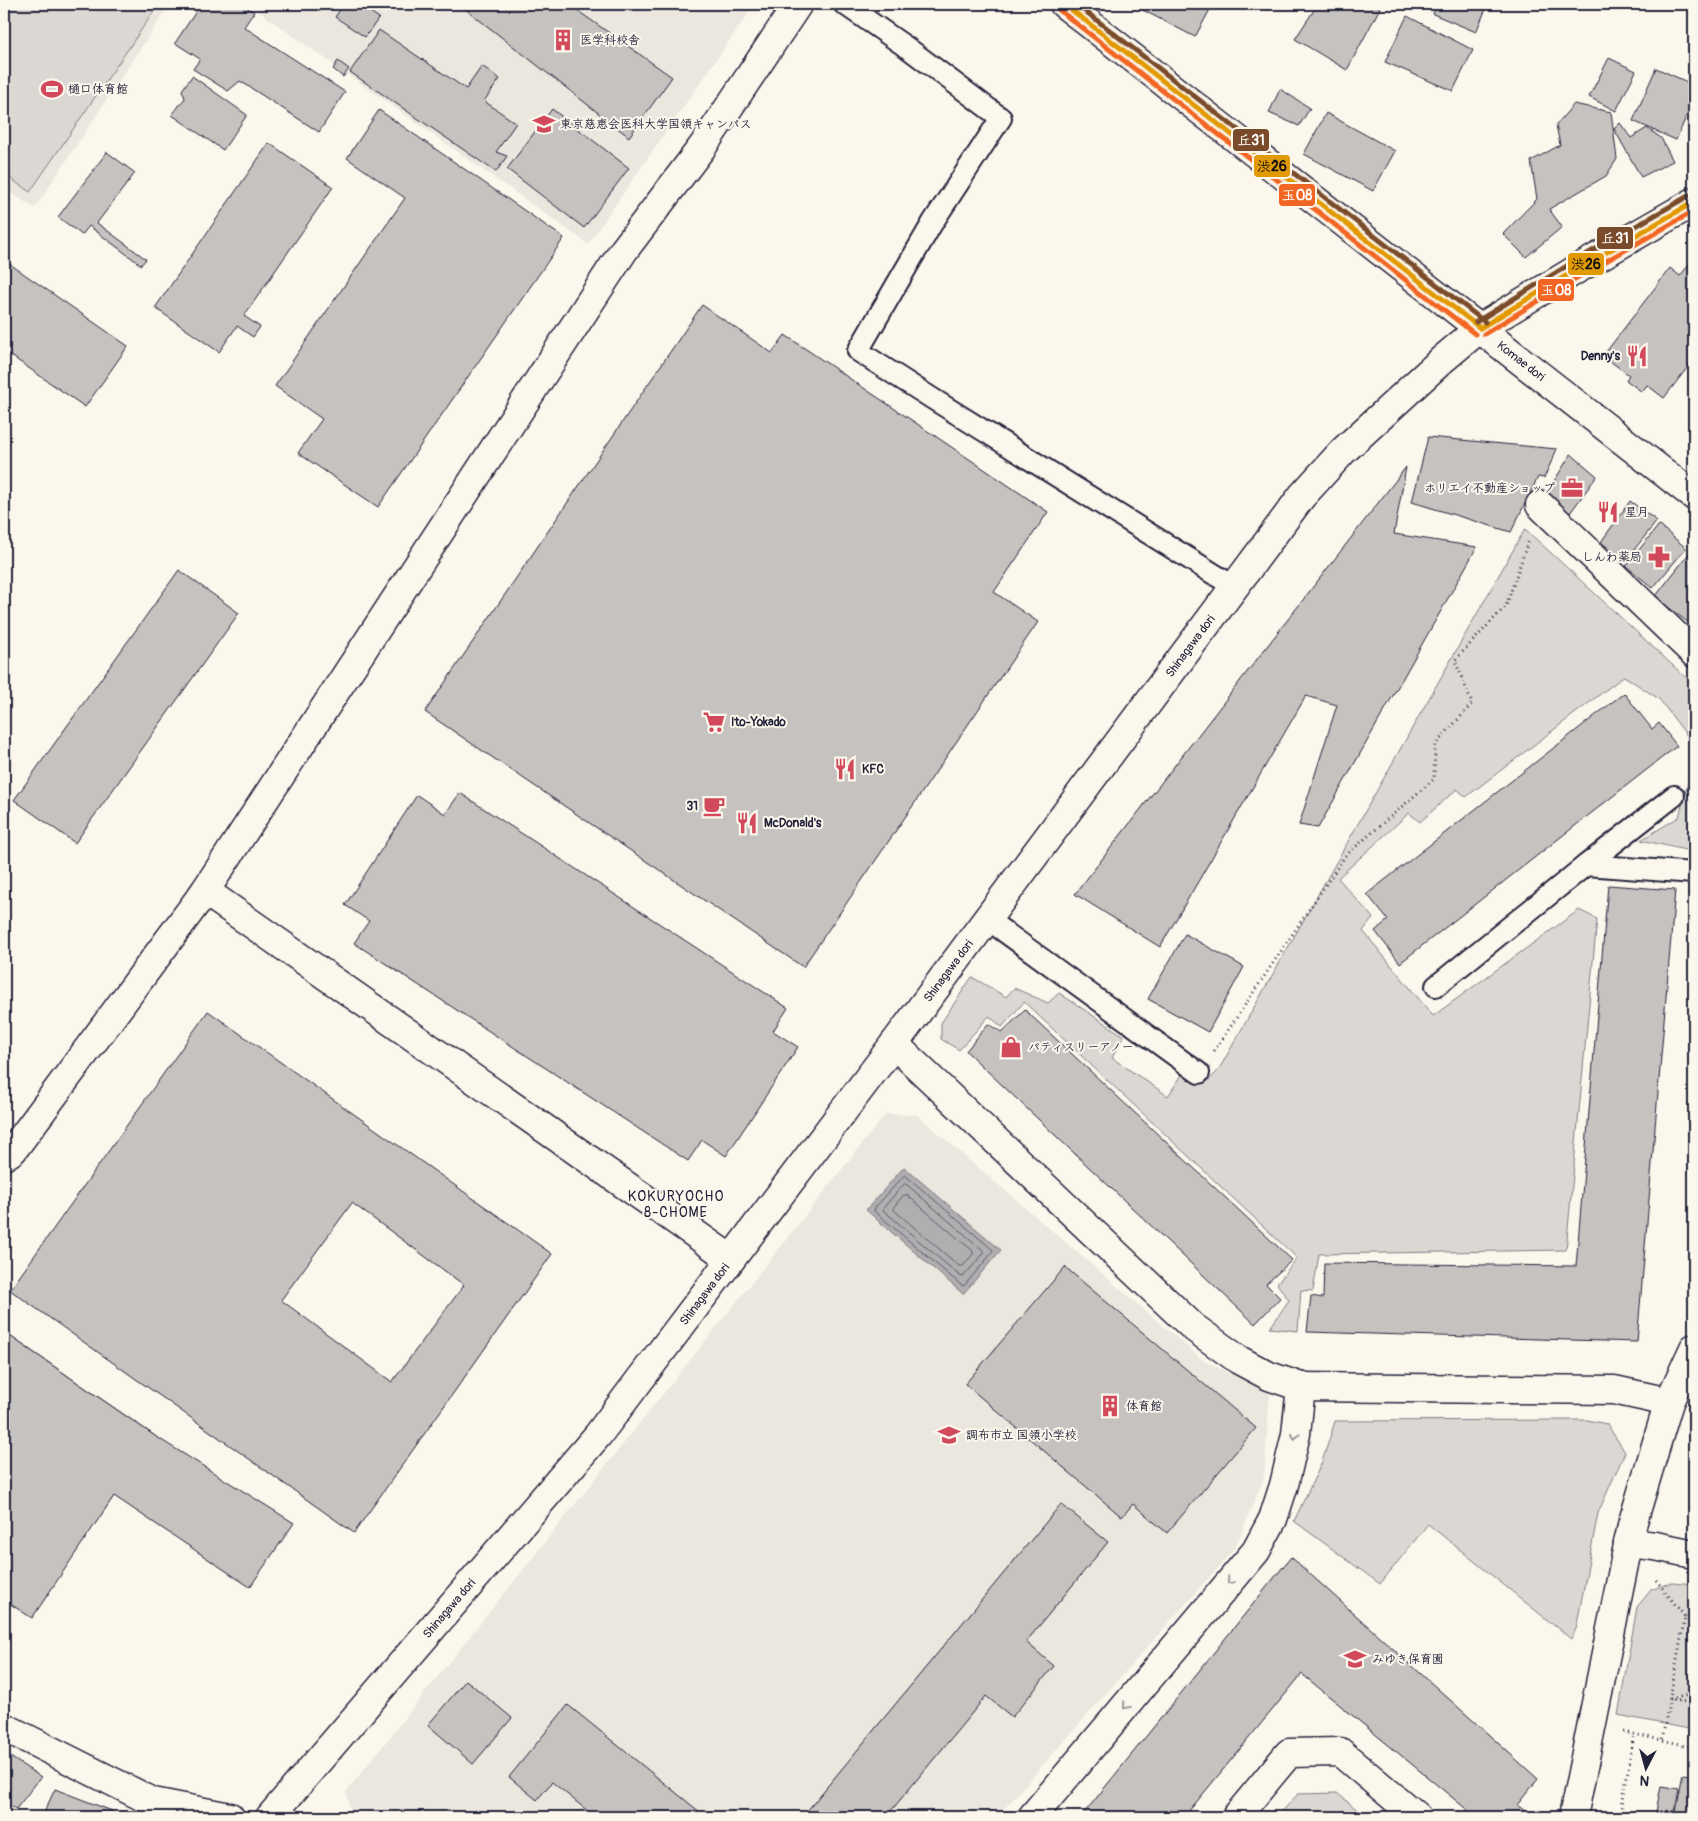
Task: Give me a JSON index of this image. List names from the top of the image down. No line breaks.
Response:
{"streets":{"street":["Komae dori","Shinagawa dori"]},"crossings":[["Komae dori","Shinagawa dori"]],"districts":["KOKURYOCHO 8-CHOME"],"places":{"building":["医学科校舎","体育館"],"sports":["樋口体育館"],"school or university":["東京慈恵会医科大学国領キャンパス","調布市立 国領小学校","みゆき保育園"],"restaurant":["Denny's","星月","KFC","McDonald's"],"office":["ホリエイ不動産ショップ"],"pharmacy":["しんわ薬局"],"supermarket":["Ito-Yokado"],"cafe":["31"],"shop":["パティスリーアノー"]},"lines":["transit line 渋26","transit line 丘31","transit line 玉08"],"north":"bottom"}
